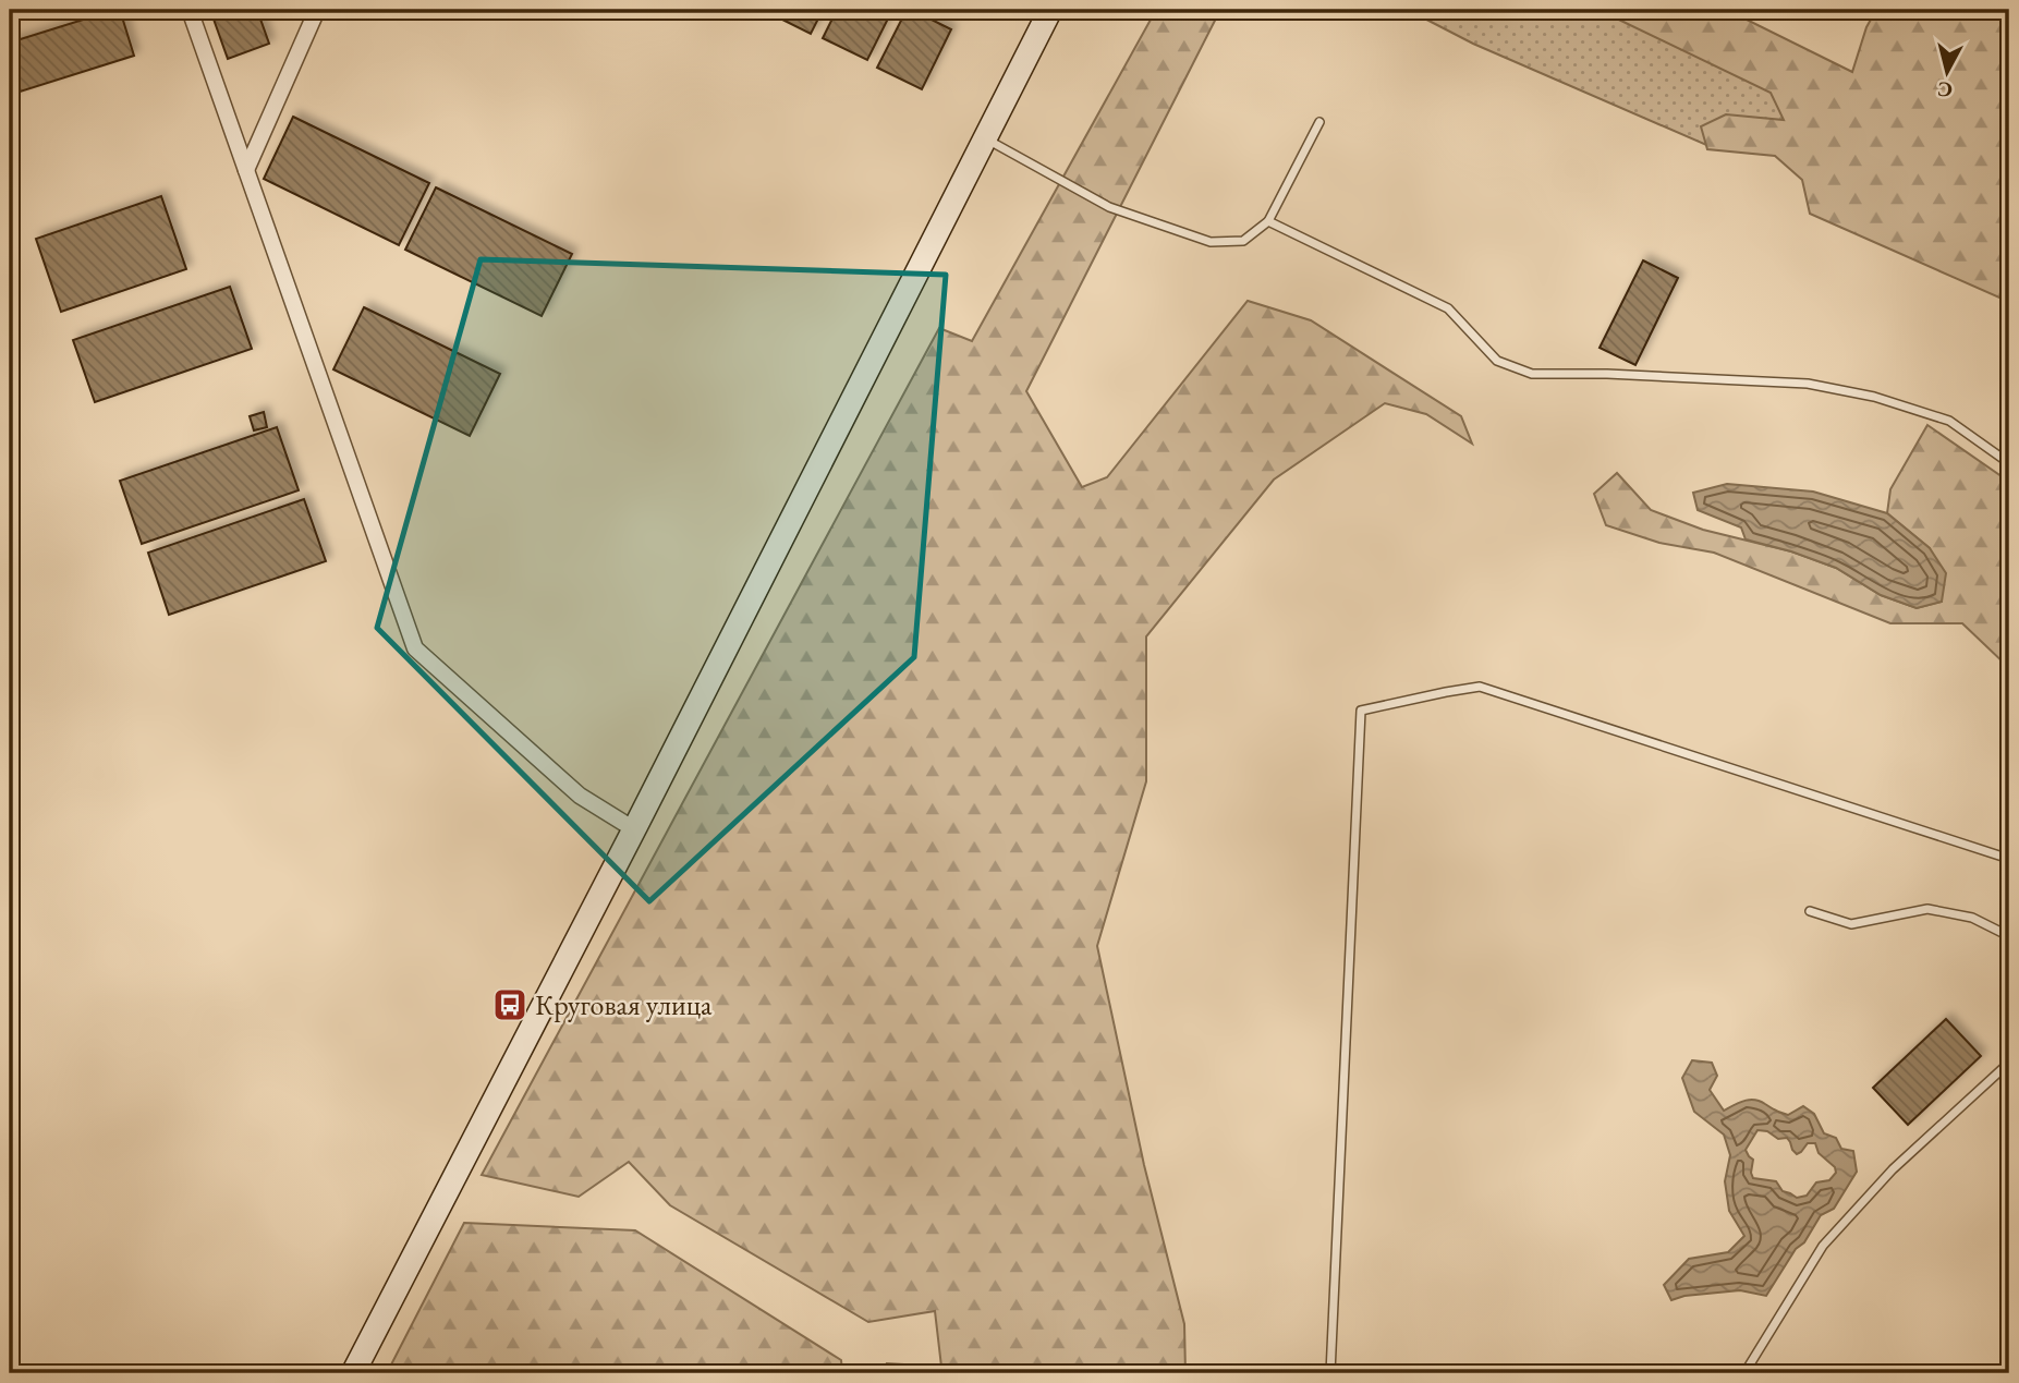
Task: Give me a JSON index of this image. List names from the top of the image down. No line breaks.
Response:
{"places":{"bus stop":["Круговая улица"]},"north":"bottom"}
